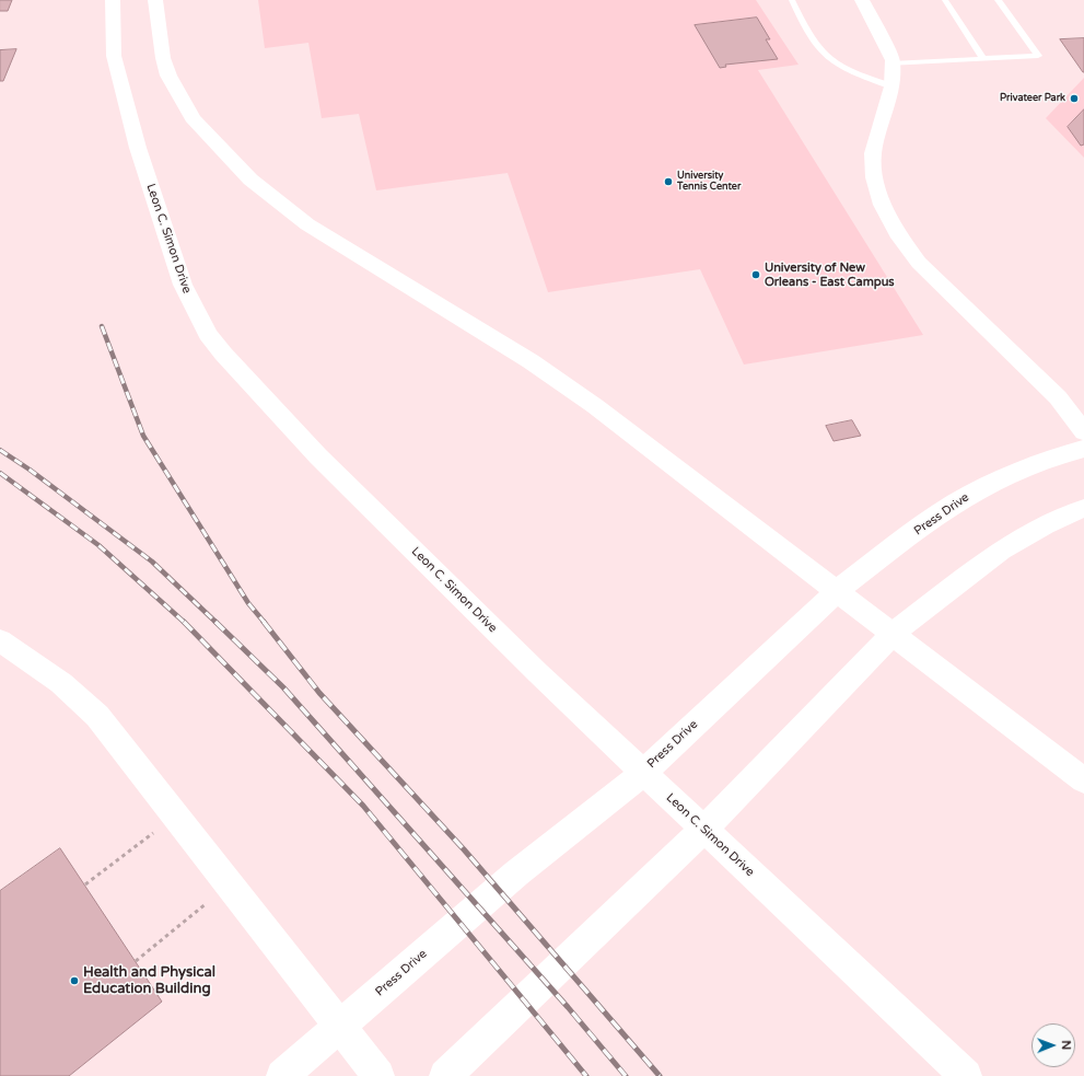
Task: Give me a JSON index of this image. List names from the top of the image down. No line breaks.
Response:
{"streets":{"main road":["Leon C. Simon Drive","Press Drive"]},"crossings":[["Leon C. Simon Drive","Press Drive"]],"places":["Privateer Park","University Tennis Center","University of New Orleans - East Campus","Health and Physical Education Building"],"north":"right"}
